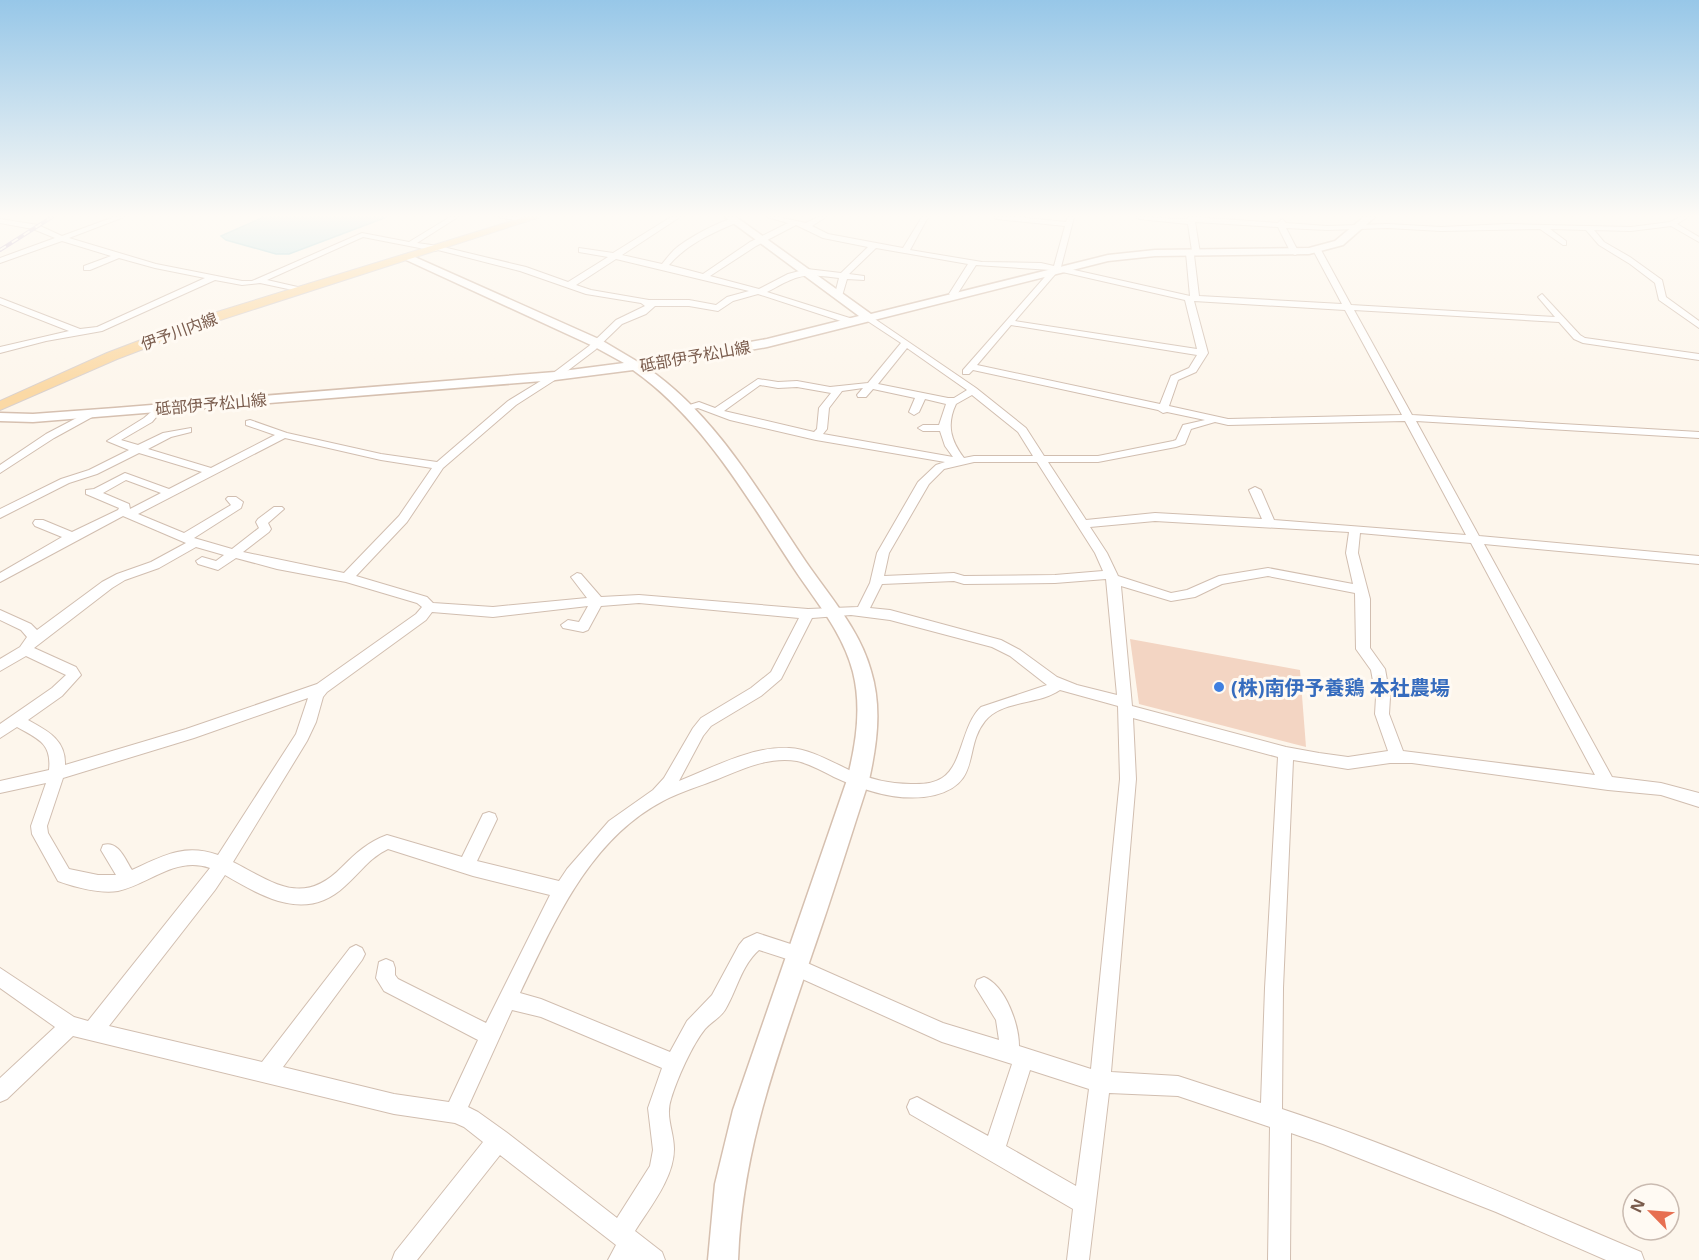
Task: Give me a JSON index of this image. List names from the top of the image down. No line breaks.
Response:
{"streets":{"main road":["伊予川内線"],"street":["砥部伊予松山線"]},"places":["(株)南伊予養鶏 本社農場"],"north":"top left"}
